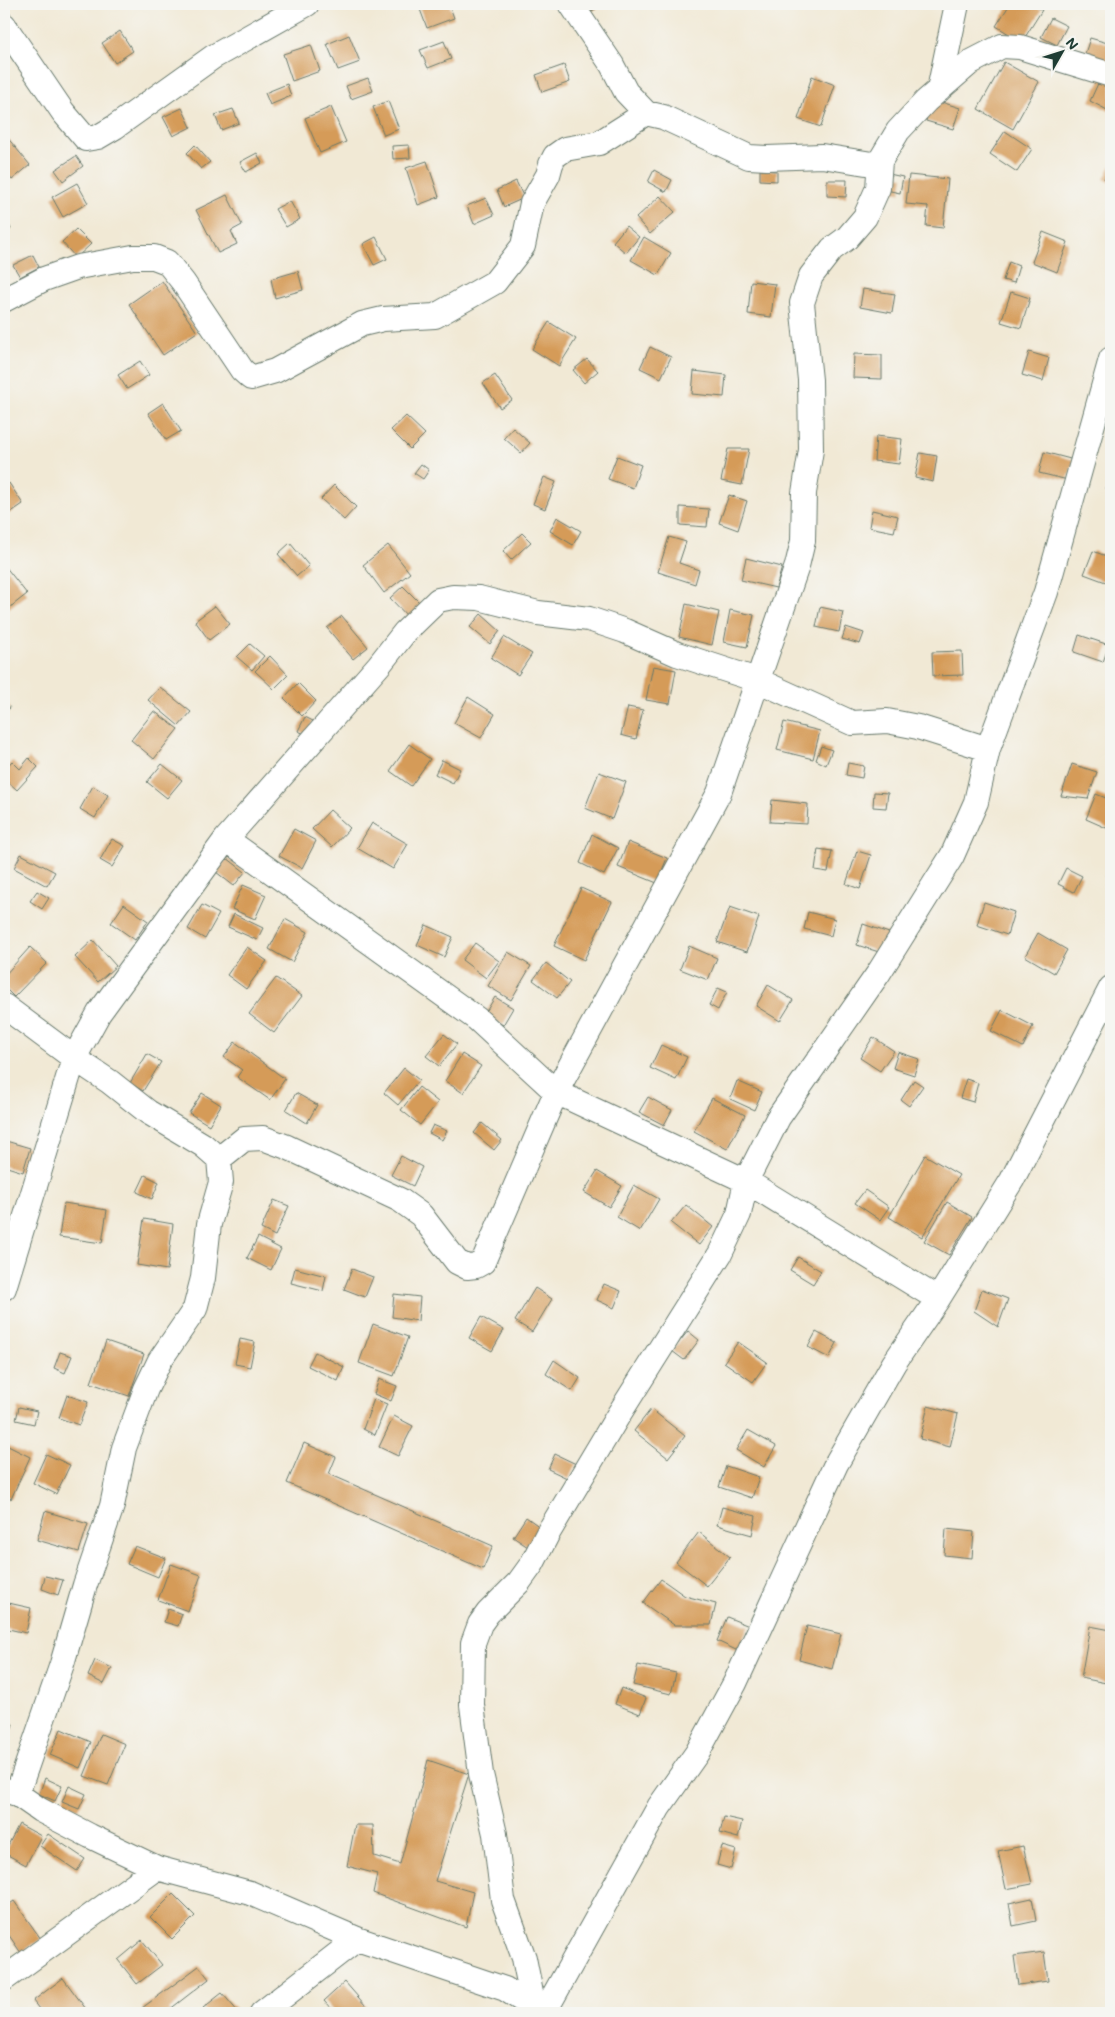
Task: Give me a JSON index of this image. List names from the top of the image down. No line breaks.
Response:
{"north":"top right"}
